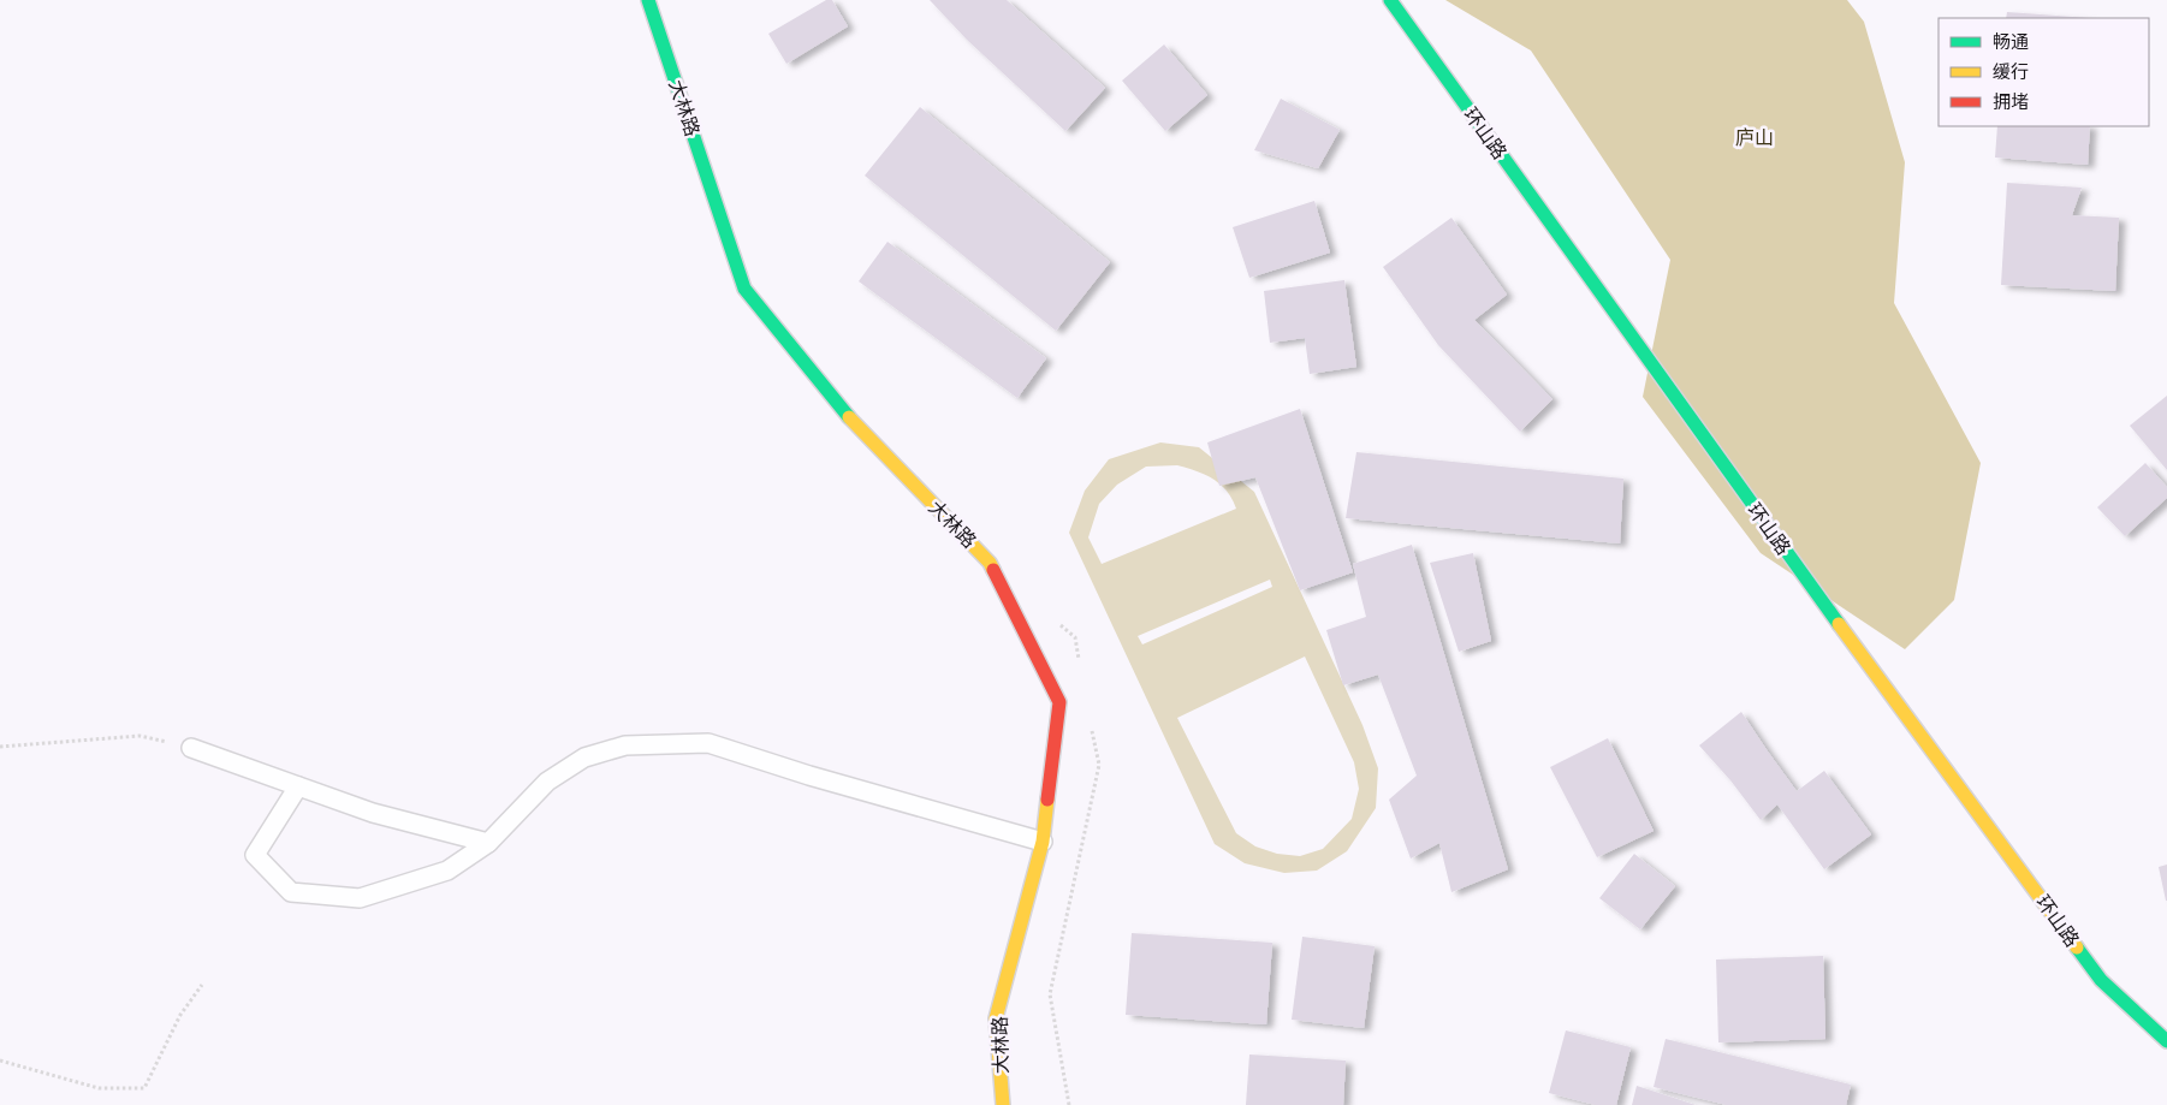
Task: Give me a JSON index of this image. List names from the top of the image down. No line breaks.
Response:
{"streets":{"street":["大林路","环山路"]},"parks":["庐山"],"legend":["畅通","缓行","拥堵"]}
